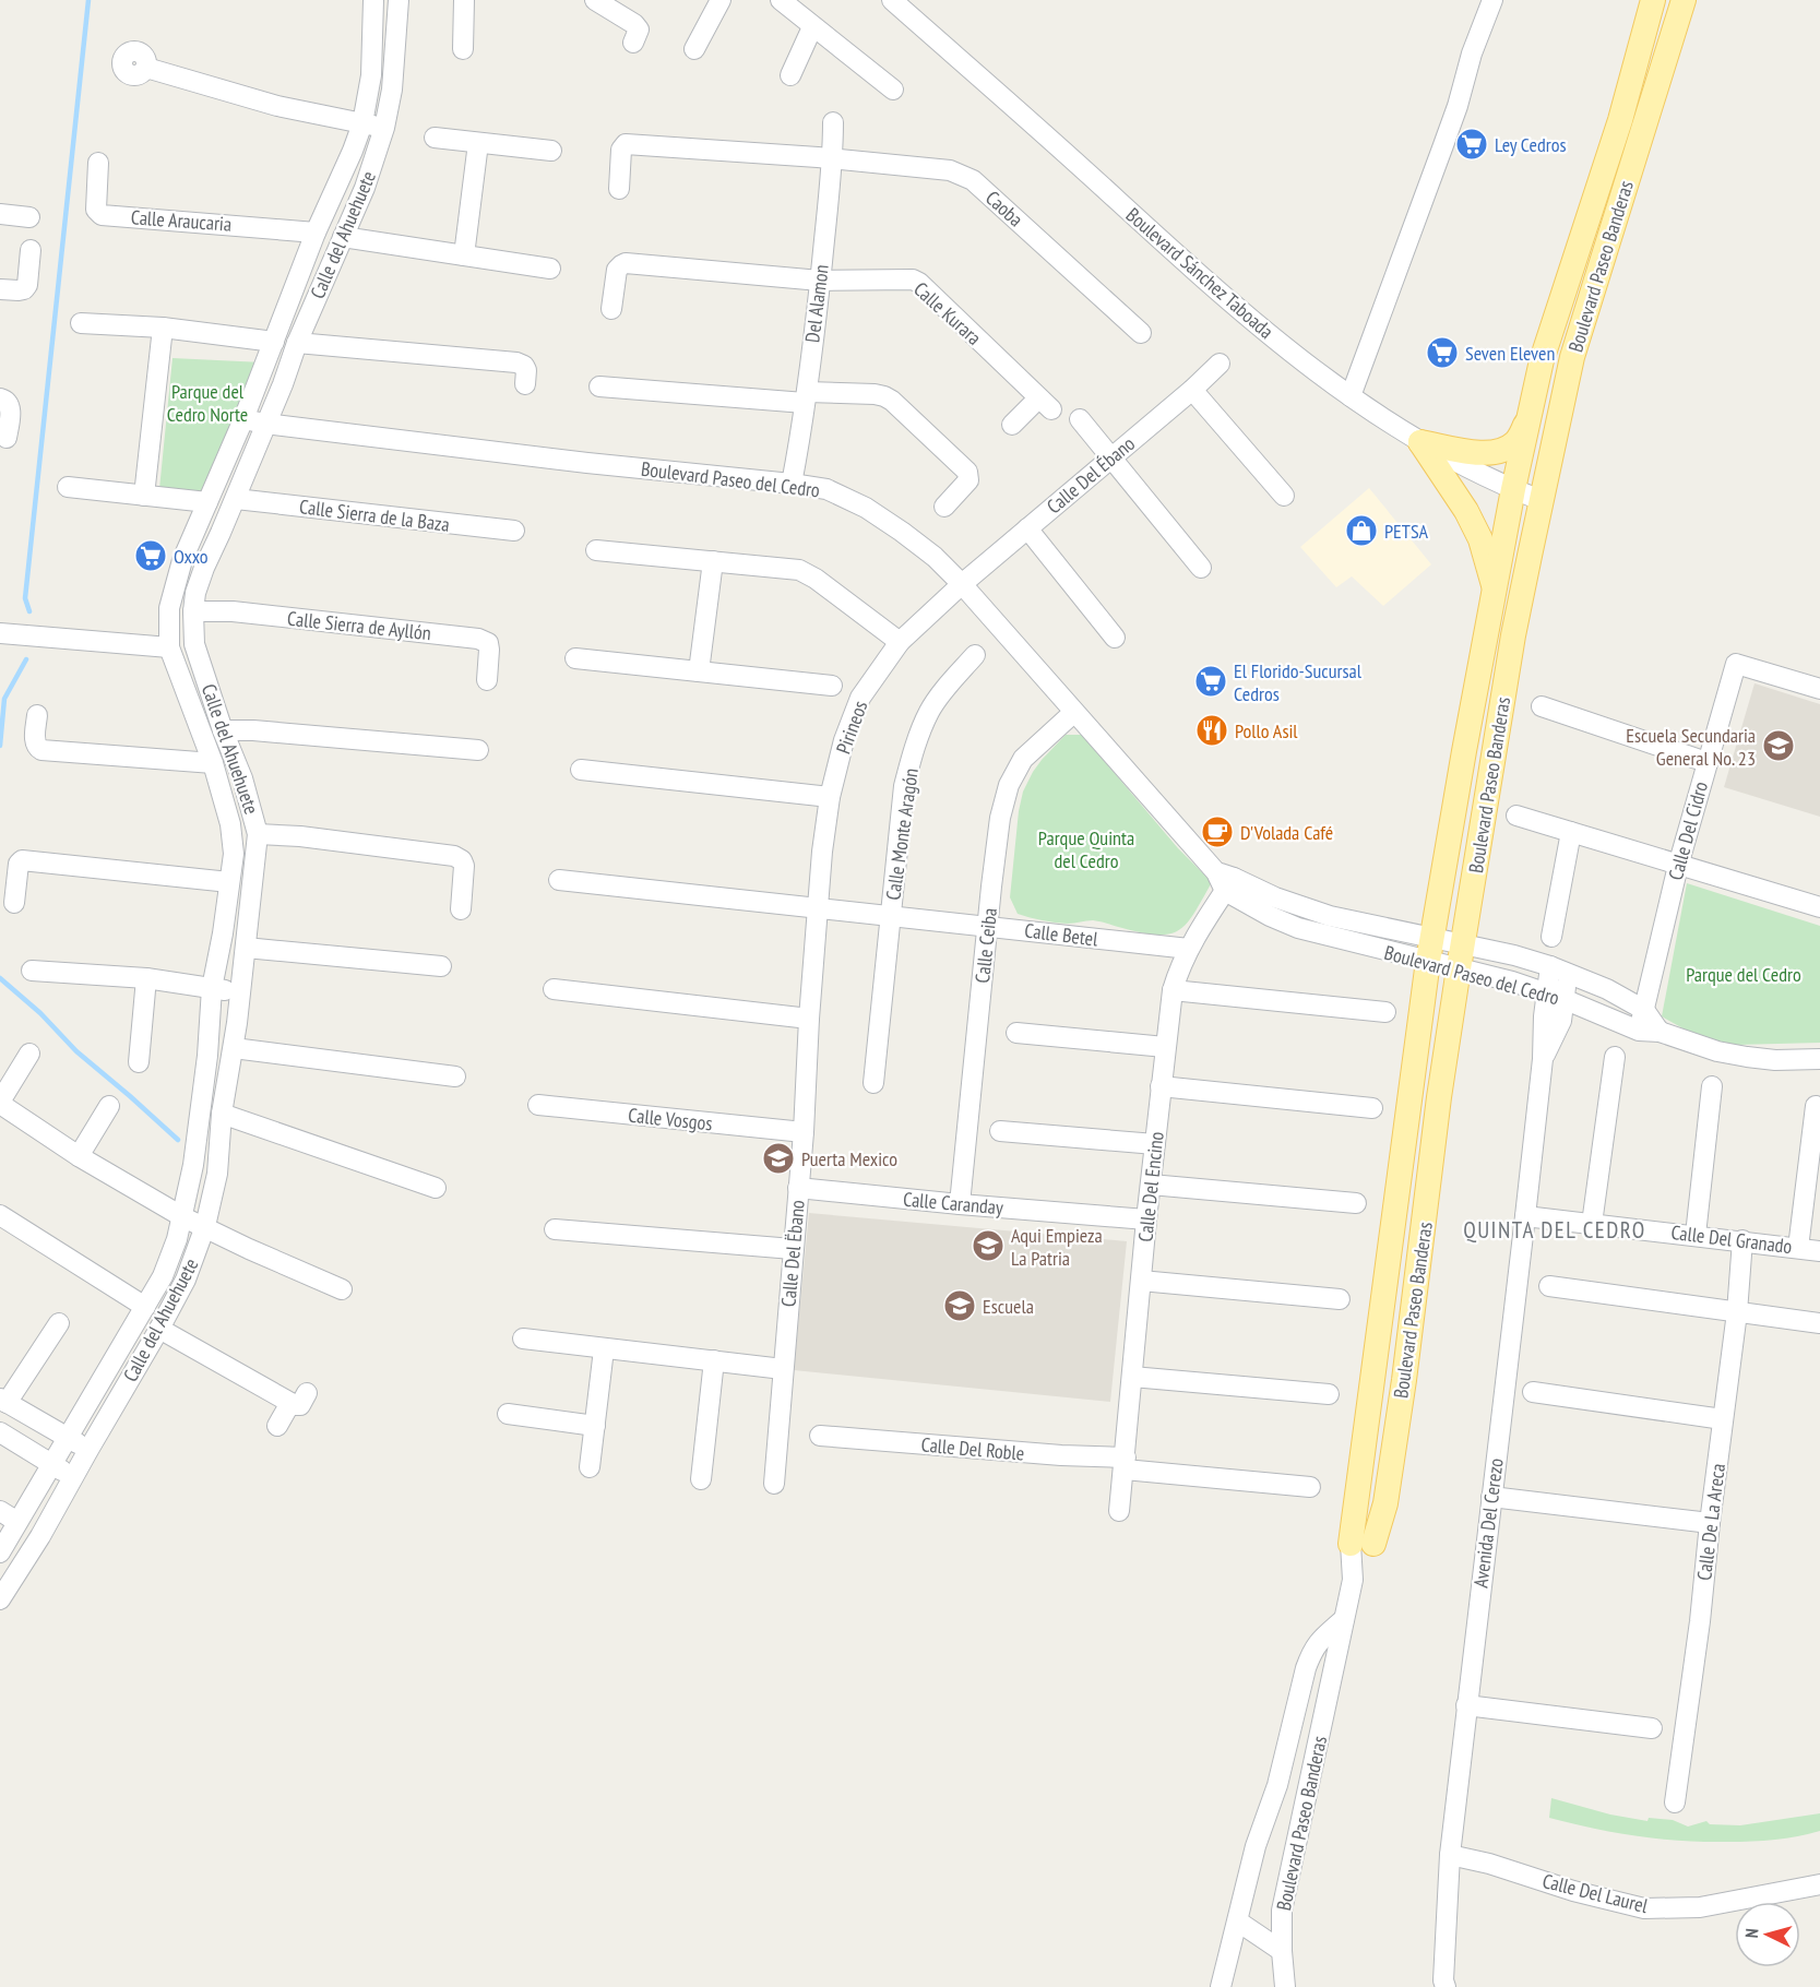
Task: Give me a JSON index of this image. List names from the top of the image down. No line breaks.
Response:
{"streets":{"main road":["Boulevard Paseo Banderas"],"street":["Caoba","Calle Araucaria","Calle del Ahuehuete","Boulevard Sánchez Taboada","Del Alamon","Calle Kurara","Calle Del Ébano","Boulevard Paseo del Cedro","Calle Sierra de la Baza","Calle Sierra de Ayllón","Pirineos","Calle Del Cidro","Calle Monte Aragón","Calle Betel","Calle Ceiba","Calle Vosgos","Calle Del Encino","Calle Caranday","Calle Del Granado","Calle Del Ëbano","Calle Del Roble","Calle De La Areca","Avenida Del Cerezo","Calle Del Laurel"]},"crossings":[["Caoba","Del Alamon"],["Calle Araucaria","Calle del Ahuehuete"],["Calle del Ahuehuete","Boulevard Paseo del Cedro"],["Calle del Ahuehuete","Calle Sierra de la Baza"],["Calle del Ahuehuete","Calle Sierra de Ayllón"],["Boulevard Paseo Banderas","Boulevard Sánchez Taboada"],["Boulevard Paseo Banderas","Boulevard Paseo del Cedro"],["Del Alamon","Calle Kurara"],["Del Alamon","Boulevard Paseo del Cedro"],["Calle Del Ébano","Boulevard Paseo del Cedro"],["Calle Del Ébano","Pirineos"],["Boulevard Paseo del Cedro","Pirineos"],["Boulevard Paseo del Cedro","Calle Del Cidro"],["Boulevard Paseo del Cedro","Calle Ceiba"],["Boulevard Paseo del Cedro","Calle Del Encino"],["Boulevard Paseo del Cedro","Avenida Del Cerezo"],["Pirineos","Calle Betel"],["Pirineos","Calle Del Ëbano"],["Calle Monte Aragón","Calle Betel"],["Calle Betel","Calle Ceiba"],["Calle Betel","Calle Del Encino"],["Calle Betel","Calle Del Ëbano"],["Calle Ceiba","Calle Caranday"],["Calle Vosgos","Calle Del Ëbano"],["Calle Del Encino","Calle Caranday"],["Calle Del Encino","Calle Del Roble"],["Calle Caranday","Calle Del Ëbano"],["Calle Del Granado","Calle De La Areca"],["Calle Del Granado","Avenida Del Cerezo"],["Avenida Del Cerezo","Calle Del Laurel"]],"districts":["QUINTA DEL CEDRO"],"parks":["Parque del Cedro Norte","Parque Quinta del Cedro","Parque del Cedro"],"places":{"supermarket":["Ley Cedros","Seven Eleven","Oxxo","El Florido-Sucursal Cedros"],"shop":["PETSA"],"restaurant":["Pollo Asil"],"school or university":["Escuela Secundaria General No. 23","Puerta Mexico","Aqui Empieza La Patria","Escuela"],"cafe":["D'Volada Café"]},"north":"left"}
